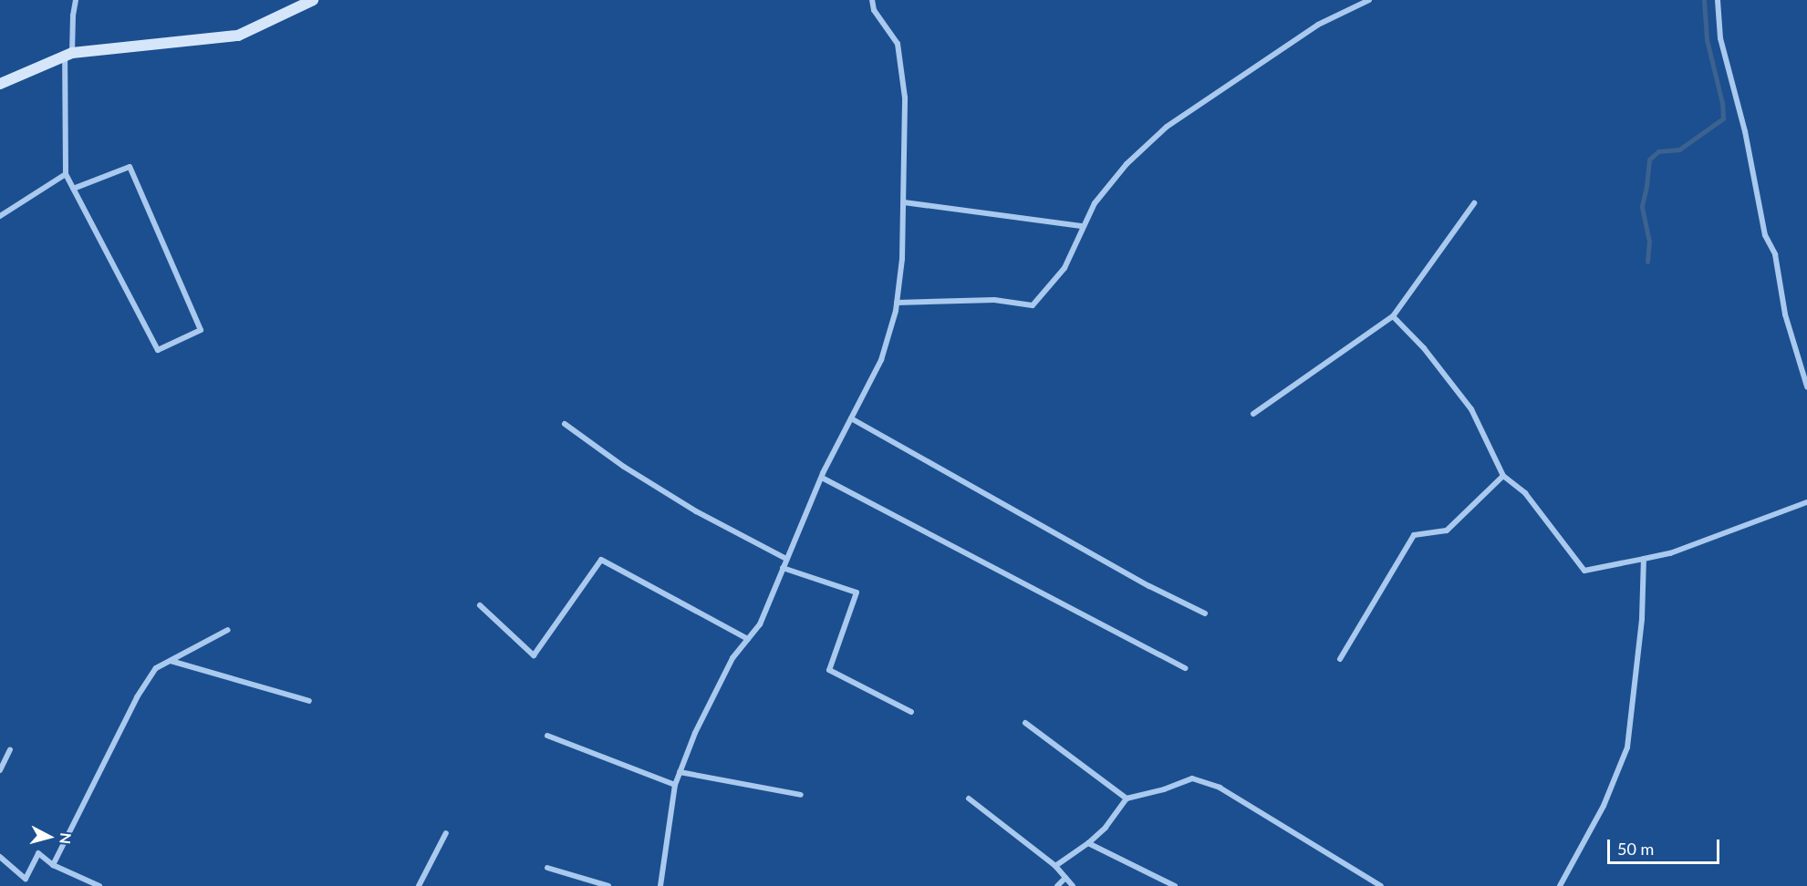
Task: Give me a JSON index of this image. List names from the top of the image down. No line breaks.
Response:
{"scale_bar":"50 m","north":"right"}
